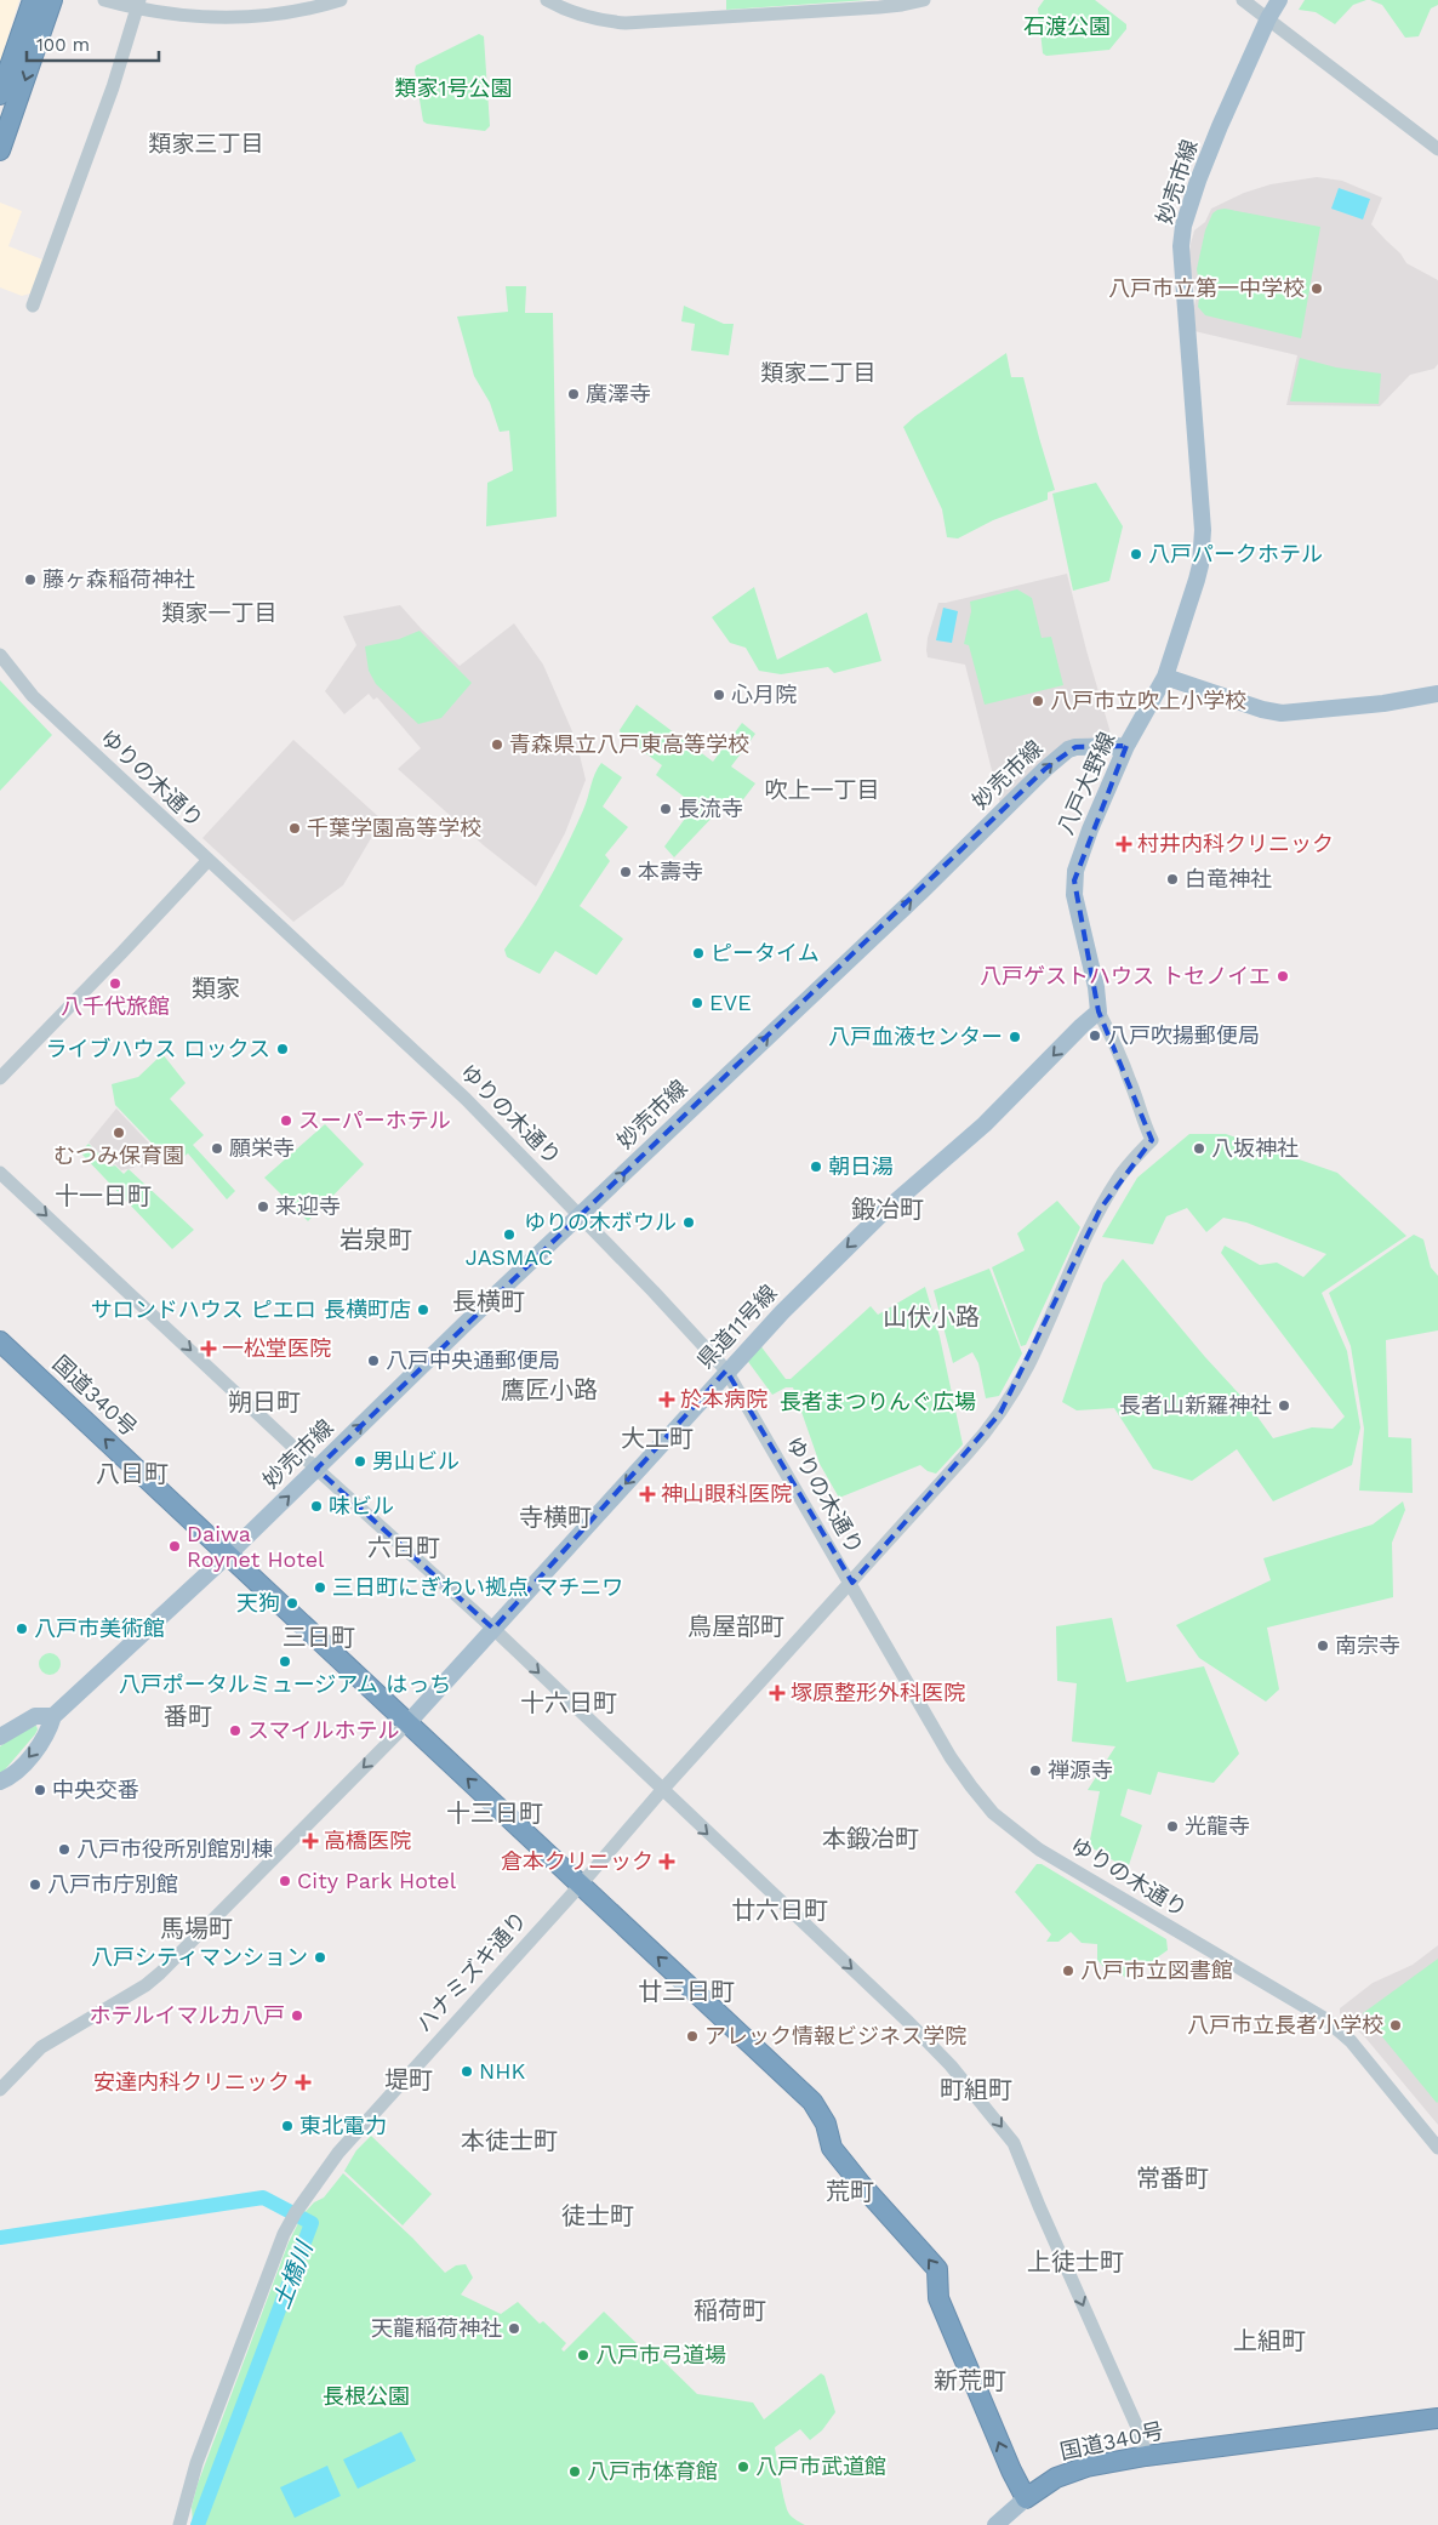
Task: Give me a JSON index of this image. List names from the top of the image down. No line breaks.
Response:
{"streets":{"highway":["国道340号"],"main road":["妙売市線","八戸大野線","県道11号線"],"street":["ゆりの木通り","ハナミズキ通り"]},"crossings":[["妙売市線","ゆりの木通り"],["妙売市線","八戸大野線"],["妙売市線","国道340号"],["ゆりの木通り","県道11号線"],["ゆりの木通り","ハナミズキ通り"],["八戸大野線","県道11号線"],["八戸大野線","ハナミズキ通り"],["県道11号線","国道340号"],["県道11号線","ハナミズキ通り"],["国道340号","ハナミズキ通り"]],"one_way":["妙売市線","県道11号線","国道340号"],"districts":["類家三丁目","類家二丁目","類家一丁目","吹上一丁目","類家","十一日町","鍛冶町","岩泉町","長横町","山伏小路","鷹匠小路","朔日町","大工町","八日町","寺横町","六日町","鳥屋部町","三日町","十六日町","番町","十三日町","本鍛冶町","廿六日町","馬場町","廿三日町","堤町","町組町","本徒士町","常番町","荒町","徒士町","上徒士町","稲荷町","上組町","新荒町"],"water":["土橋川"],"parks":["石渡公園","類家1号公園","長者まつりんぐ広場","長根公園"],"places":{"other":["八戸市立第一中学校","廣澤寺","八戸パークホテル","藤ヶ森稲荷神社","心月院","八戸市立吹上小学校","青森県立八戸東高等学校","長流寺","千葉学園高等学校","本壽寺","白竜神社","ピータイム","八戸ゲストハウス トセノイエ","八千代旅館","EVE","八戸吹揚郵便局","八戸血液センター","ライブハウス ロックス","スーパーホテル","むつみ保育園","願栄寺","八坂神社","朝日湯","来迎寺","ゆりの木ボウル","JASMAC","サロンドハウス ピエロ 長横町店","八戸中央通郵便局","長者山新羅神社","男山ビル","味ビル","Daiwa Roynet Hotel","三日町にぎわい拠点 マチニワ","天狗","八戸市美術館","南宗寺","八戸ポータルミュージアム はっち","スマイルホテル","禅源寺","中央交番","光龍寺","八戸市役所別館別棟","City Park Hotel","八戸市庁別館","八戸シティマンション","八戸市立図書館","ホテルイマルカ八戸","八戸市立長者小学校","アレック情報ビジネス学院","NHK","東北電力","天龍稲荷神社","八戸市弓道場","八戸市武道館","八戸市体育館"],"health":["村井内科クリニック","一松堂医院","於本病院","神山眼科医院","塚原整形外科医院","高橋医院","倉本クリニック","安達内科クリニック"]},"scale_bar":"100 m"}
